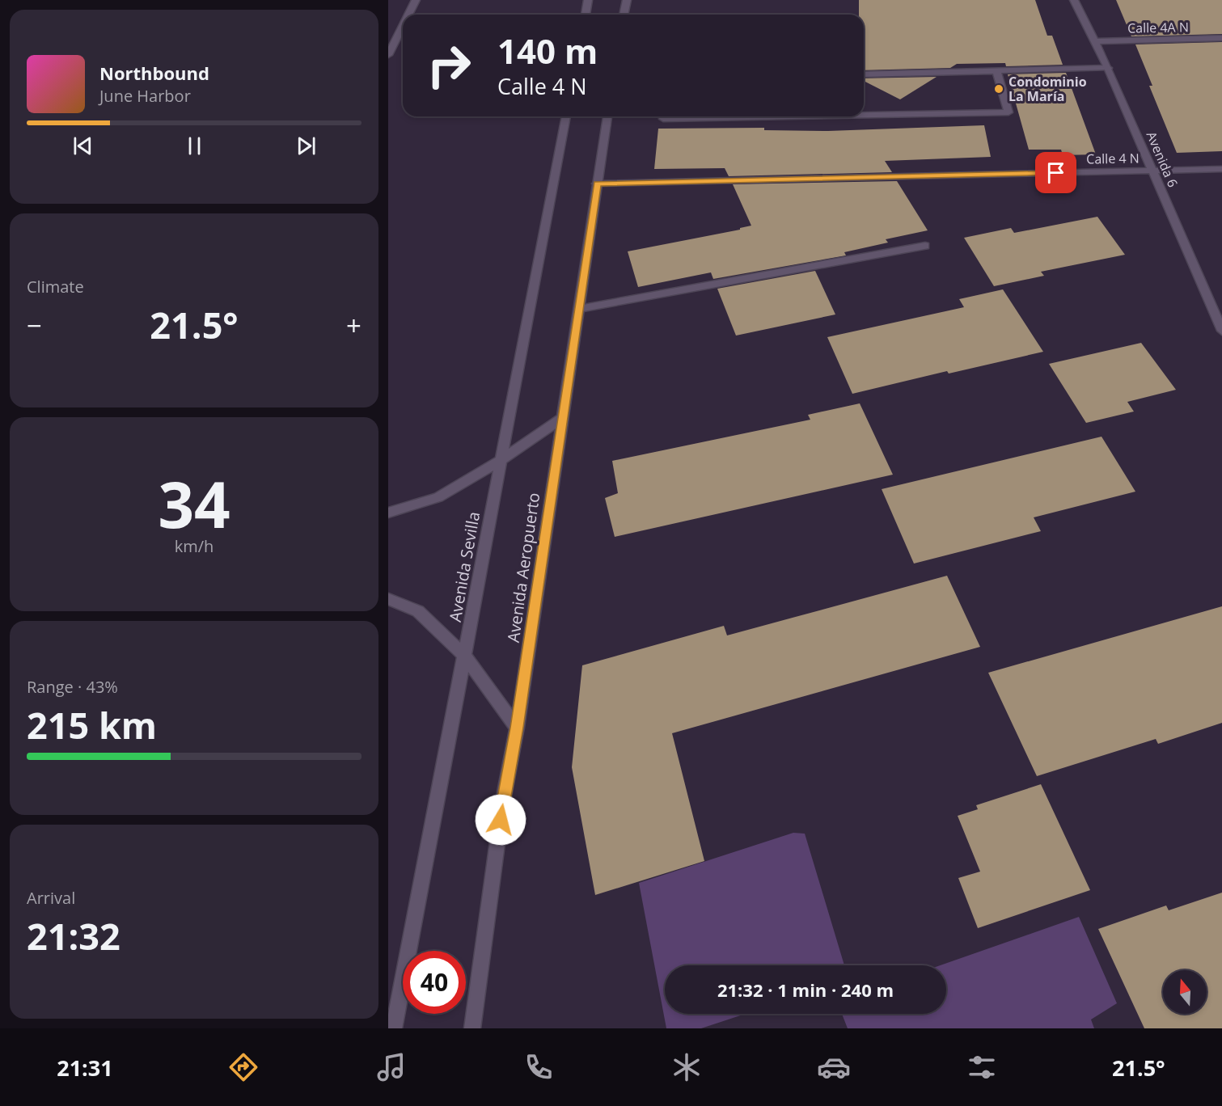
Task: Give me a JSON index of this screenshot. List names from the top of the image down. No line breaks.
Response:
{"streets":{"street":["Calle 4A N","Calle 4 N","Avenida 6","Avenida Sevilla","Avenida Aeropuerto"]},"crossings":[["Calle 4A N","Avenida 6"],["Calle 4 N","Avenida 6"],["Calle 4 N","Avenida Aeropuerto"]],"places":["Condominio La María"],"north":"top","page":{"turn":["140 m","Calle 4 N"],"song":["Northbound","June Harbor"],"tile":["Climate",["34","km/h"],["Range · 43%","215 km"],["Arrival","21:32"]],"heat":["−","21.5°","+"],"limit":"40","trip":"21:32 · 1 min · 240 m","tabs":["21:31","21.5°"]}}
